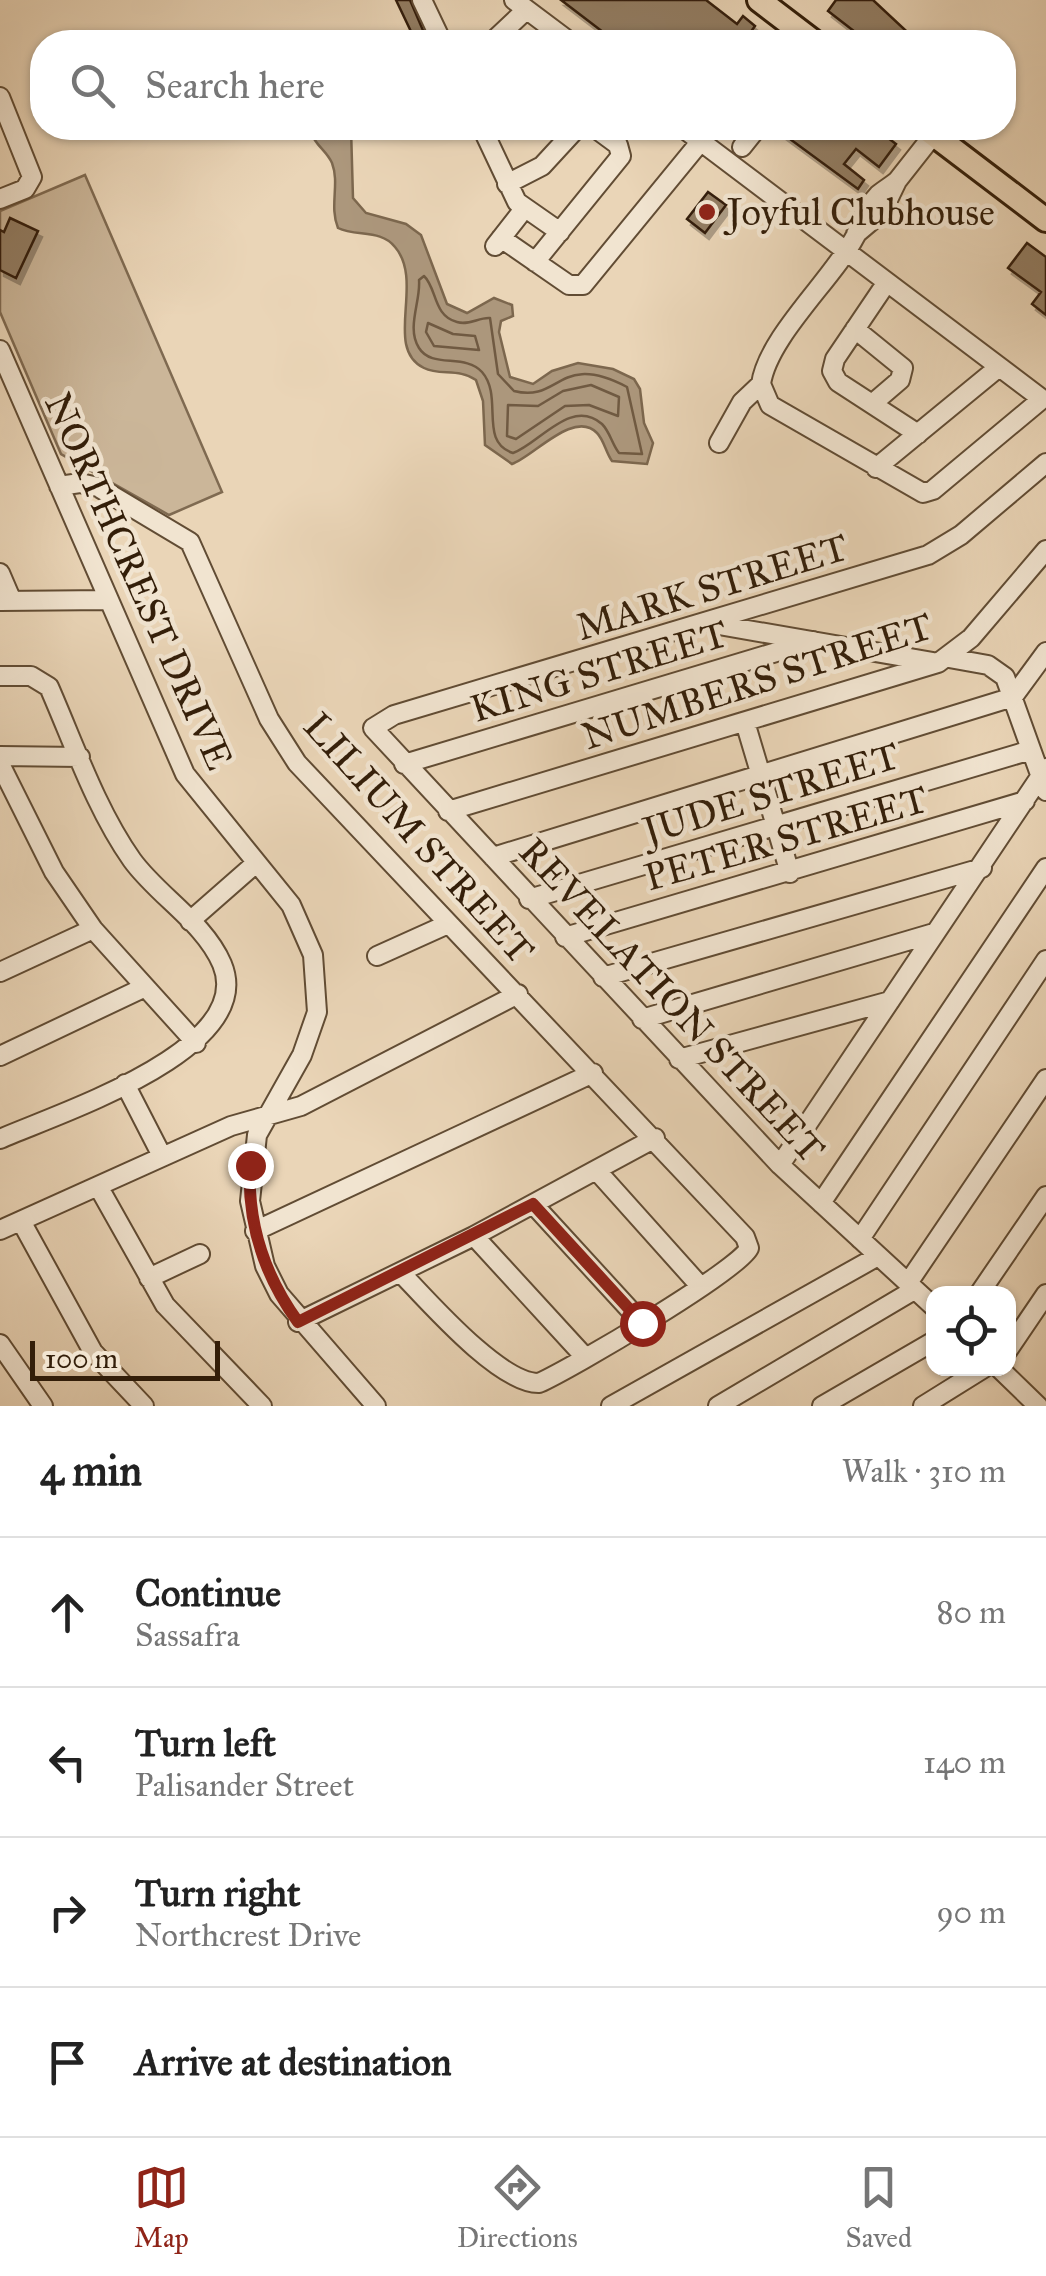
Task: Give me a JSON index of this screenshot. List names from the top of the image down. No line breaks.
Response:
{"streets":{"street":["NORTHCREST DRIVE","MARK STREET","KING STREET","NUMBERS STREET","JUDE STREET","LILIUM STREET","PETER STREET","REVELATION STREET"]},"crossings":[["NORTHCREST DRIVE","LILIUM STREET"],["MARK STREET","REVELATION STREET"],["KING STREET","REVELATION STREET"],["NUMBERS STREET","REVELATION STREET"],["JUDE STREET","REVELATION STREET"],["PETER STREET","REVELATION STREET"]],"places":["Joyful Clubhouse"],"scale_bar":"100 m","page":{"search":"Search here","scale":"100 m","heading":["4 min","Walk · 310 m"],"list":[["Continue","Sassafra","80 m"],["Turn left","Palisander Street","140 m"],["Turn right","Northcrest Drive","90 m"],"Arrive at destination"],"nav":["Map","Directions","Saved"]}}
